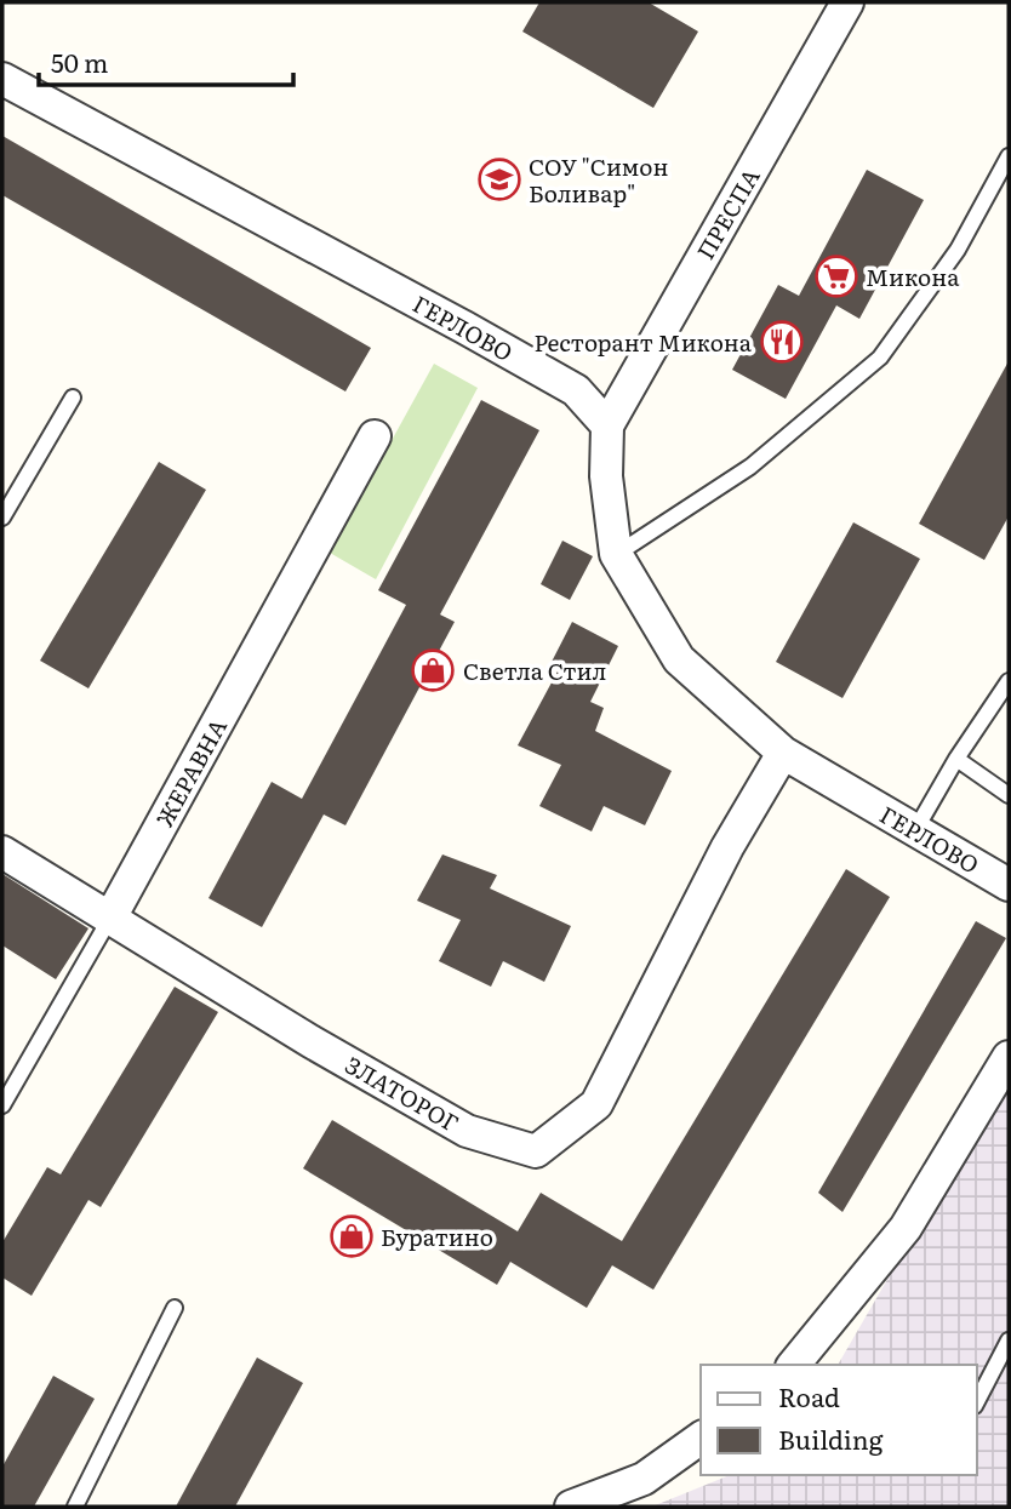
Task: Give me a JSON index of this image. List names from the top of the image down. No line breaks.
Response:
{"streets":{"street":["ПРЕСПА","ГЕРЛОВО","ЖЕРАВНА","ЗЛАТОРОГ"]},"crossings":[["ПРЕСПА","ГЕРЛОВО"],["ГЕРЛОВО","ЗЛАТОРОГ"],["ЖЕРАВНА","ЗЛАТОРОГ"]],"places":{"school or university":["СОУ \"Симон Боливар\""],"supermarket":["Микона"],"restaurant":["Ресторант Микона"],"shop":["Светла Стил","Буратино"]},"legend":["Road","Building"],"scale_bar":"50 m"}
